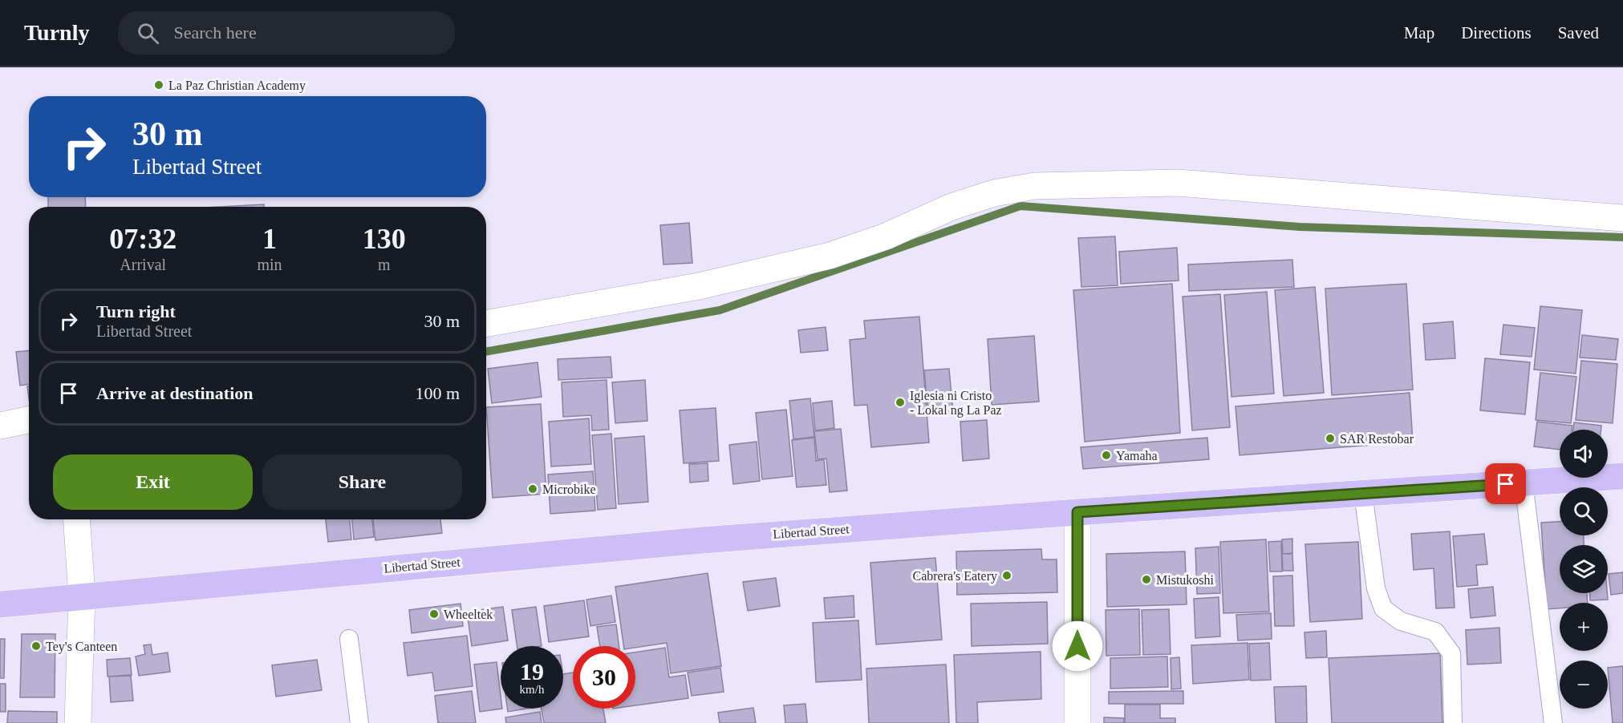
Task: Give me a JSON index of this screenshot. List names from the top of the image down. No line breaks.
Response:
{"streets":{"highway":["Libertad Street"]},"places":["La Paz Christian Academy","Iglesia ni Cristo - Lokal ng La Paz","SAR Restobar","Yamaha","Microbike","Cabrera's Eatery","Mistukoshi","Wheeltek","Tey's Canteen"],"page":{"header":"Turnly","search":"Search here","nav":["Map","Directions","Saved"],"turn":["30 m","Libertad Street"],"eta":["07:32","Arrival","1","min","130","m"],"list":[{"name":"Turn right","note":"Libertad Street","value":"30 m"},{"name":"Arrive at destination","value":"100 m"}],"map_buttons":["+","−"],"buttons":["Exit","Share"],"speed":"19 km/h","limit":"30"}}
